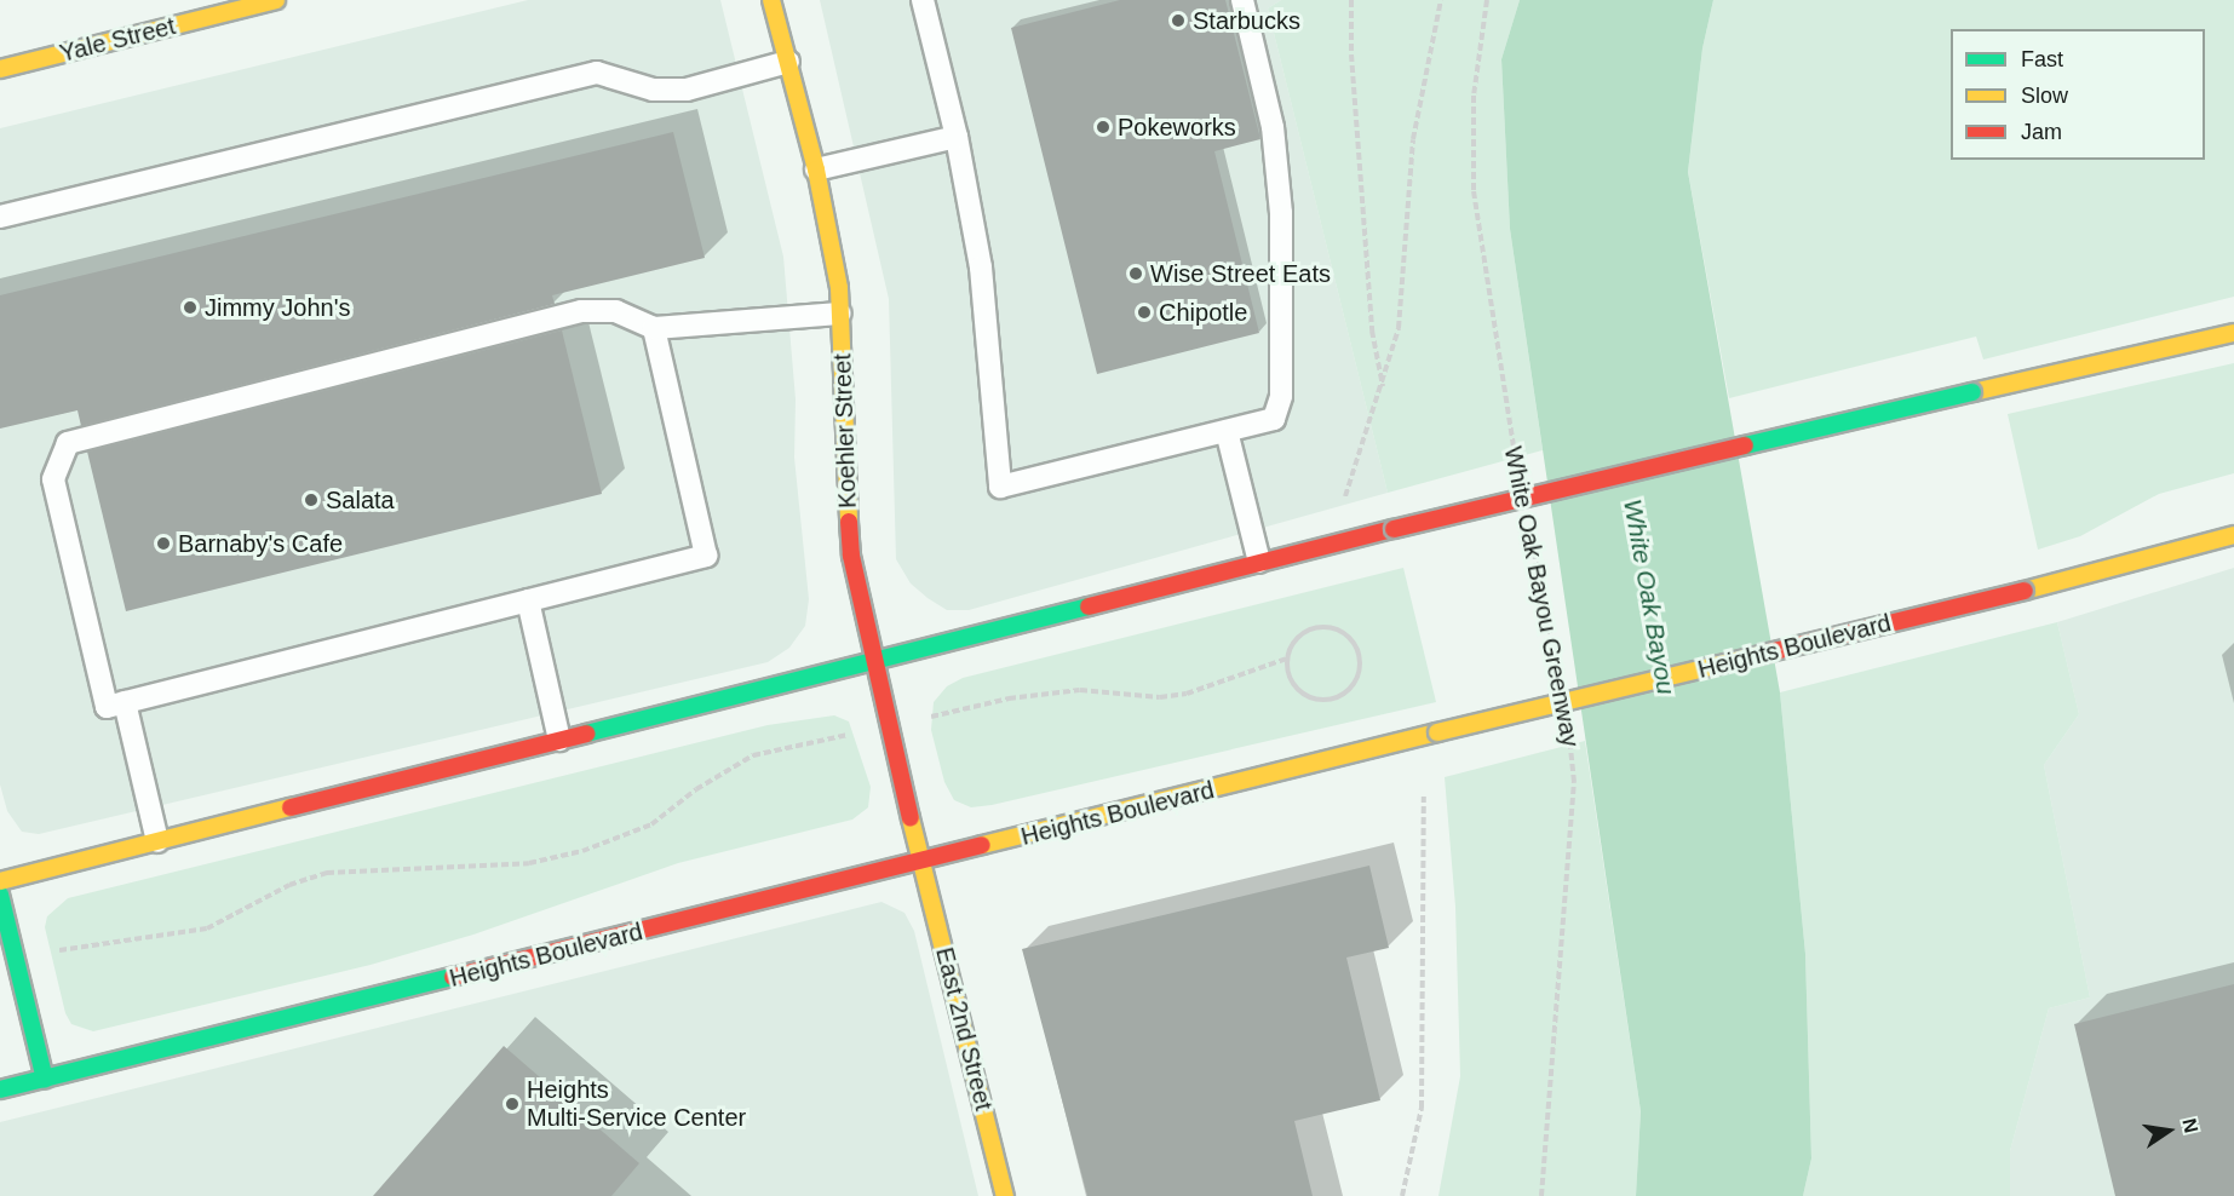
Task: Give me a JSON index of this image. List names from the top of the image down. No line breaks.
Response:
{"streets":{"main road":["Yale Street","Koehler Street","Heights Boulevard","East 2nd Street"],"path":["White Oak Bayou Greenway"]},"crossings":[["Koehler Street","Heights Boulevard"],["Koehler Street","East 2nd Street"],["Heights Boulevard","East 2nd Street"]],"water":["White Oak Bayou"],"places":["Starbucks","Pokeworks","Wise Street Eats","Jimmy John's","Chipotle","Salata","Barnaby's Cafe","Heights Multi-Service Center"],"legend":["Fast","Slow","Jam"],"north":"right"}
